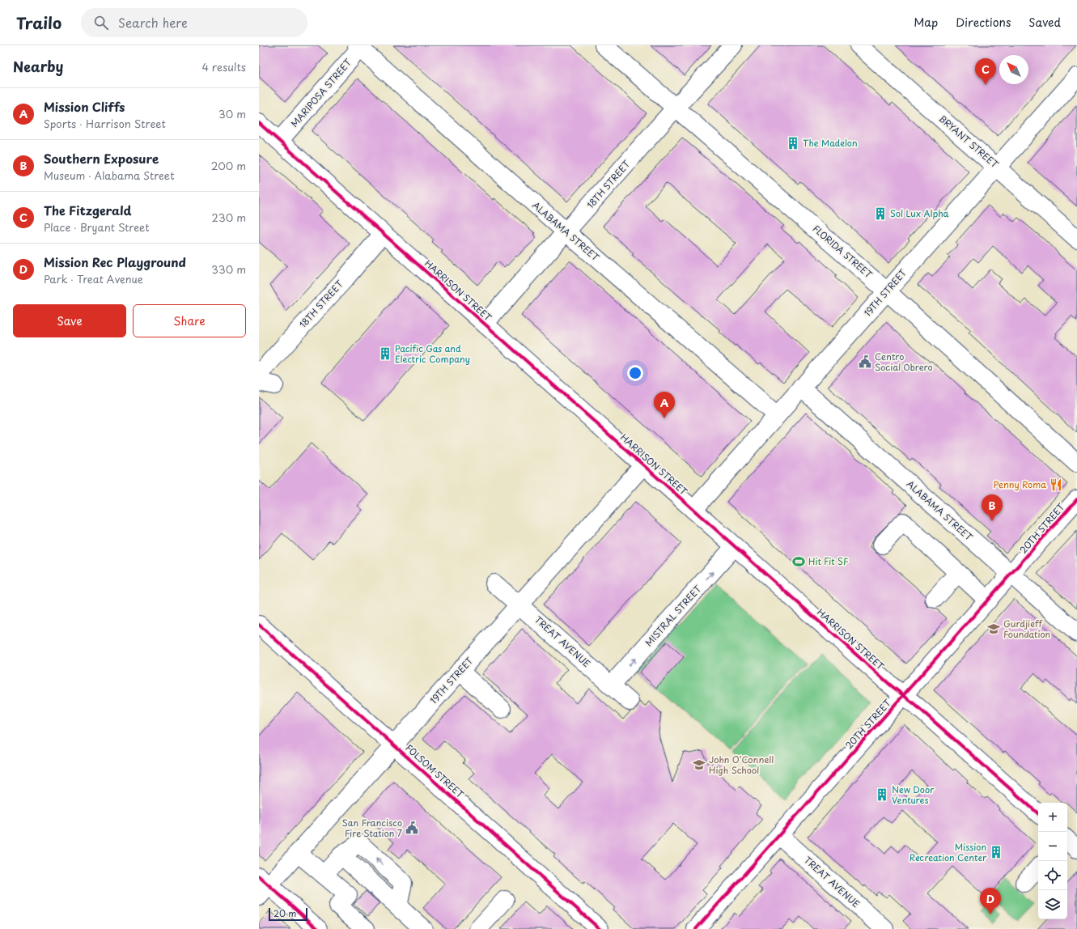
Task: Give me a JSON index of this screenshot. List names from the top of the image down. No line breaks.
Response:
{"streets":{"street":["MARIPOSA STREET","BRYANT STREET","18TH STREET","ALABAMA STREET","FLORIDA STREET","HARRISON STREET","19TH STREET","20TH STREET","MISTRAL STREET","TREAT AVENUE","FOLSOM STREET"]},"crossings":[["MARIPOSA STREET","ALABAMA STREET"],["MARIPOSA STREET","HARRISON STREET"],["BRYANT STREET","19TH STREET"],["18TH STREET","ALABAMA STREET"],["18TH STREET","FLORIDA STREET"],["18TH STREET","HARRISON STREET"],["ALABAMA STREET","19TH STREET"],["ALABAMA STREET","20TH STREET"],["FLORIDA STREET","19TH STREET"],["HARRISON STREET","19TH STREET"],["HARRISON STREET","20TH STREET"],["HARRISON STREET","MISTRAL STREET"],["19TH STREET","TREAT AVENUE"],["19TH STREET","FOLSOM STREET"],["20TH STREET","TREAT AVENUE"],["MISTRAL STREET","TREAT AVENUE"]],"one_way":["MISTRAL STREET"],"places":{"building":["The Madelon","Sol Lux Alpha","Pacific Gas and Electric Company","New Door Ventures","Mission Recreation Center"],"public building":["Centro Social Obrero","San Francisco Fire Station 7"],"restaurant":["Penny Roma"],"sports":["Hit Fit SF"],"school or university":["Gurdjieff Foundation","John O'Connell High School"]},"scale_bar":"20 m","north":"top left","page":{"header":"Trailo","search":"Search here","nav":["Map","Directions","Saved"],"heading":["Nearby","4 results"],"pins":["C","A","B","D"],"list":[{"mark":"A","name":"Mission Cliffs","note":"Sports · Harrison Street","value":"30 m"},{"mark":"B","name":"Southern Exposure","note":"Museum · Alabama Street","value":"200 m"},{"mark":"C","name":"The Fitzgerald","note":"Place · Bryant Street","value":"230 m"},{"mark":"D","name":"Mission Rec Playground","note":"Park · Treat Avenue","value":"330 m"}],"buttons":["Save","Share"],"map_buttons":["+","−"],"scale":"20 m"}}
